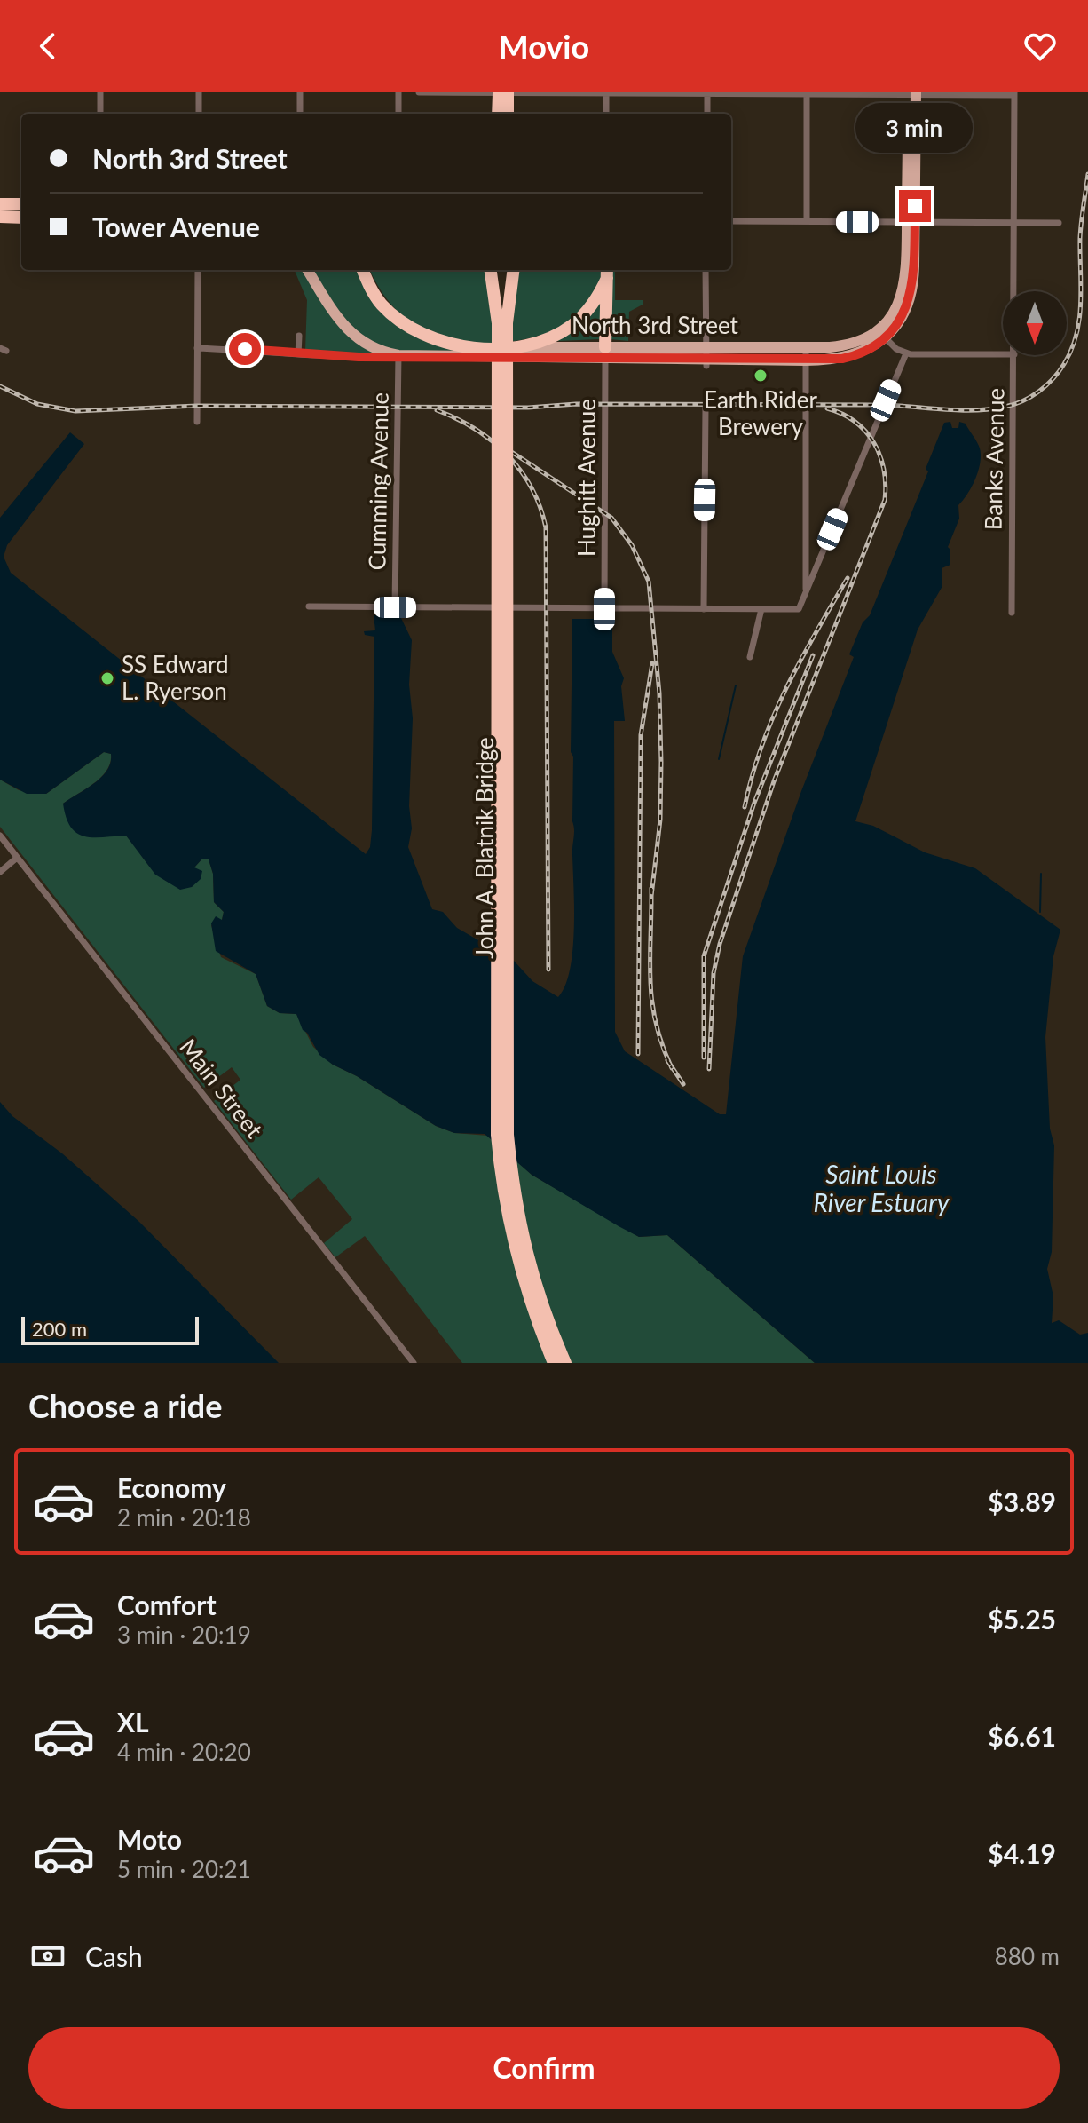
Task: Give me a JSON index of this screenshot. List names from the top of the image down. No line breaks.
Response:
{"streets":{"highway":["North 3rd Street","John A. Blatnik Bridge"],"street":["Banks Avenue","Hughitt Avenue","Cumming Avenue","Main Street"]},"crossings":[["North 3rd Street","Hughitt Avenue"],["North 3rd Street","Cumming Avenue"]],"water":["Saint Louis River Estuary"],"places":["Earth Rider Brewery","SS Edward L. Ryerson"],"scale_bar":"200 m","north":"bottom","page":{"header":"Movio","bubble":"3 min","banner":["North 3rd Street","Tower Avenue"],"scale":"200 m","heading":"Choose a ride","list":[{"name":"Economy","note":"2 min · 20:18","value":"$3.89"},{"name":"Comfort","note":"3 min · 20:19","value":"$5.25"},{"name":"XL","note":"4 min · 20:20","value":"$6.61"},{"name":"Moto","note":"5 min · 20:21","value":"$4.19"}],"pay":["Cash","880 m"],"buttons":"Confirm"}}
